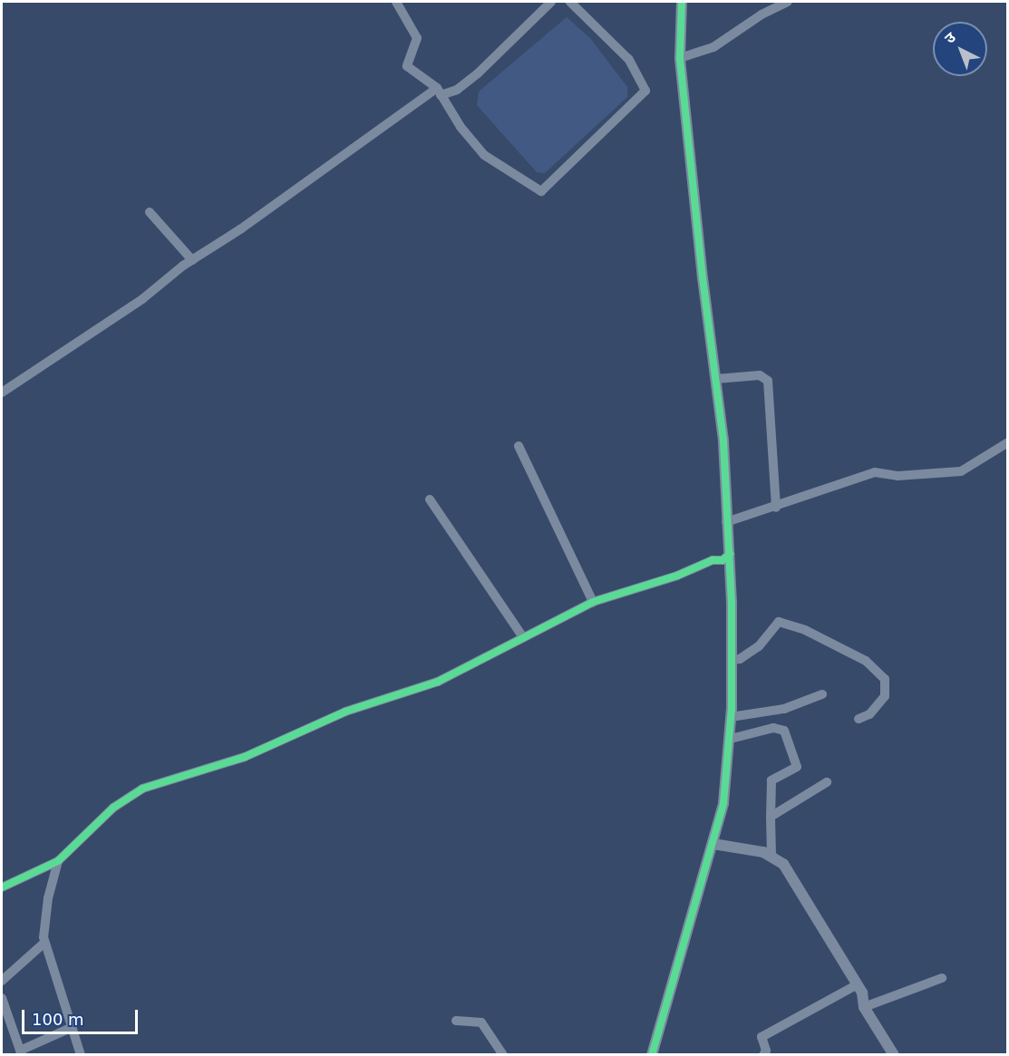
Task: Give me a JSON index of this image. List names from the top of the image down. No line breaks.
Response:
{"scale_bar":"100 m","north":"top left"}
